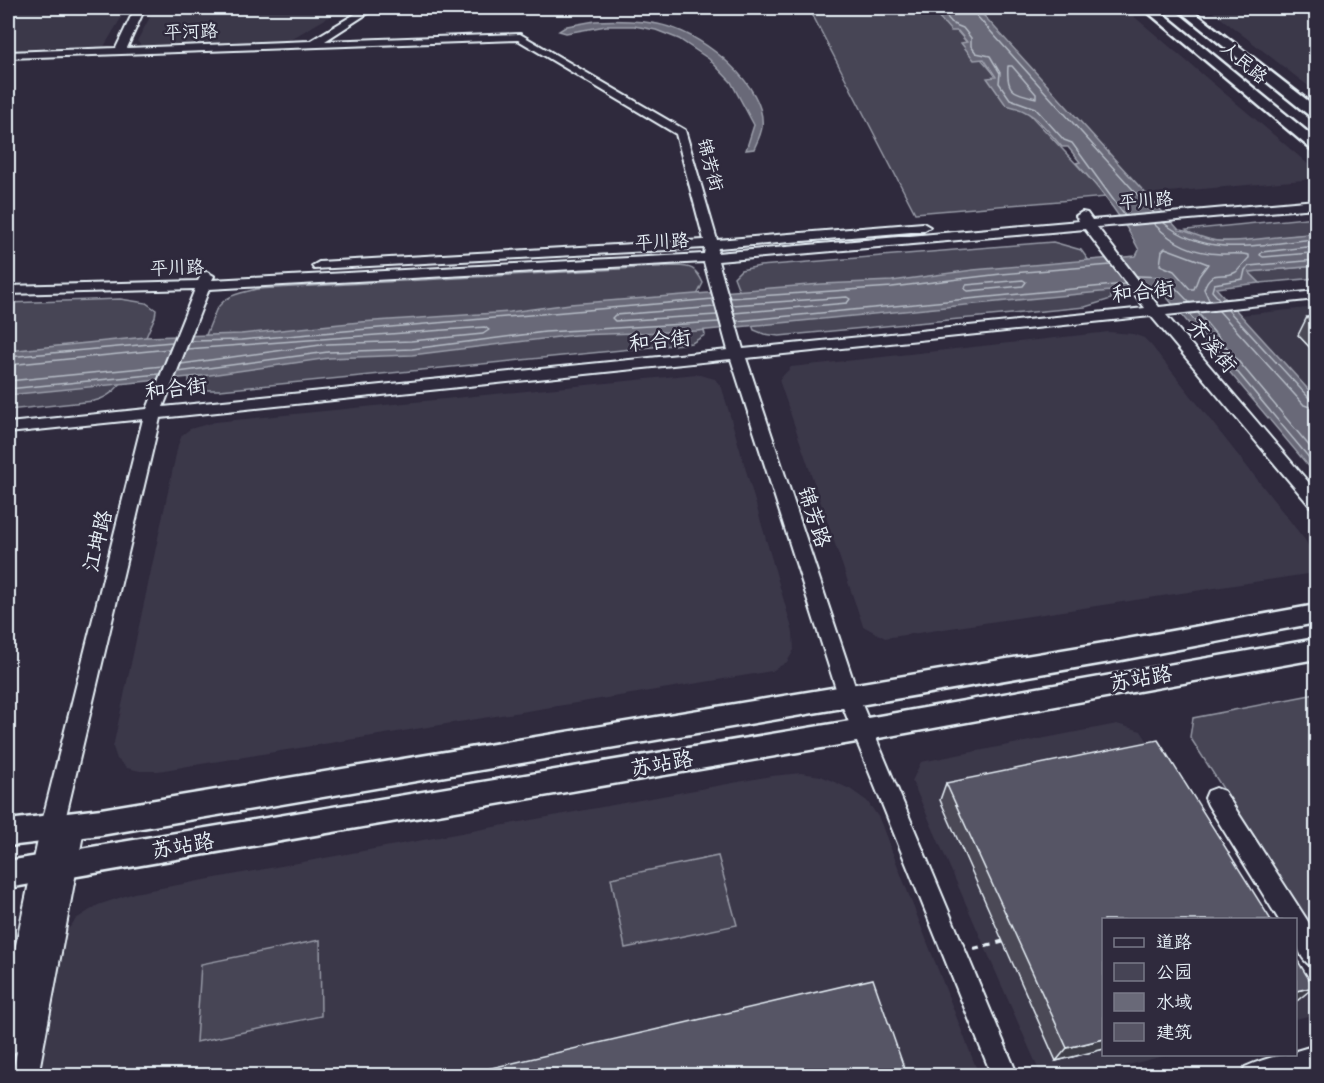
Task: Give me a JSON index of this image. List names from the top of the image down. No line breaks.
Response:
{"streets":{"main road":["人民路","苏站路"],"street":["平河路","锦芳街","平川路","和合街","齐溪街","锦芳路","江坤路"]},"crossings":[["平河路","锦芳街"],["锦芳街","平川路"],["锦芳街","和合街"],["锦芳街","锦芳路"],["平川路","齐溪街"],["平川路","江坤路"],["和合街","齐溪街"],["和合街","锦芳路"],["和合街","江坤路"],["锦芳路","苏站路"],["江坤路","苏站路"]],"legend":["道路","公园","水域","建筑"]}
